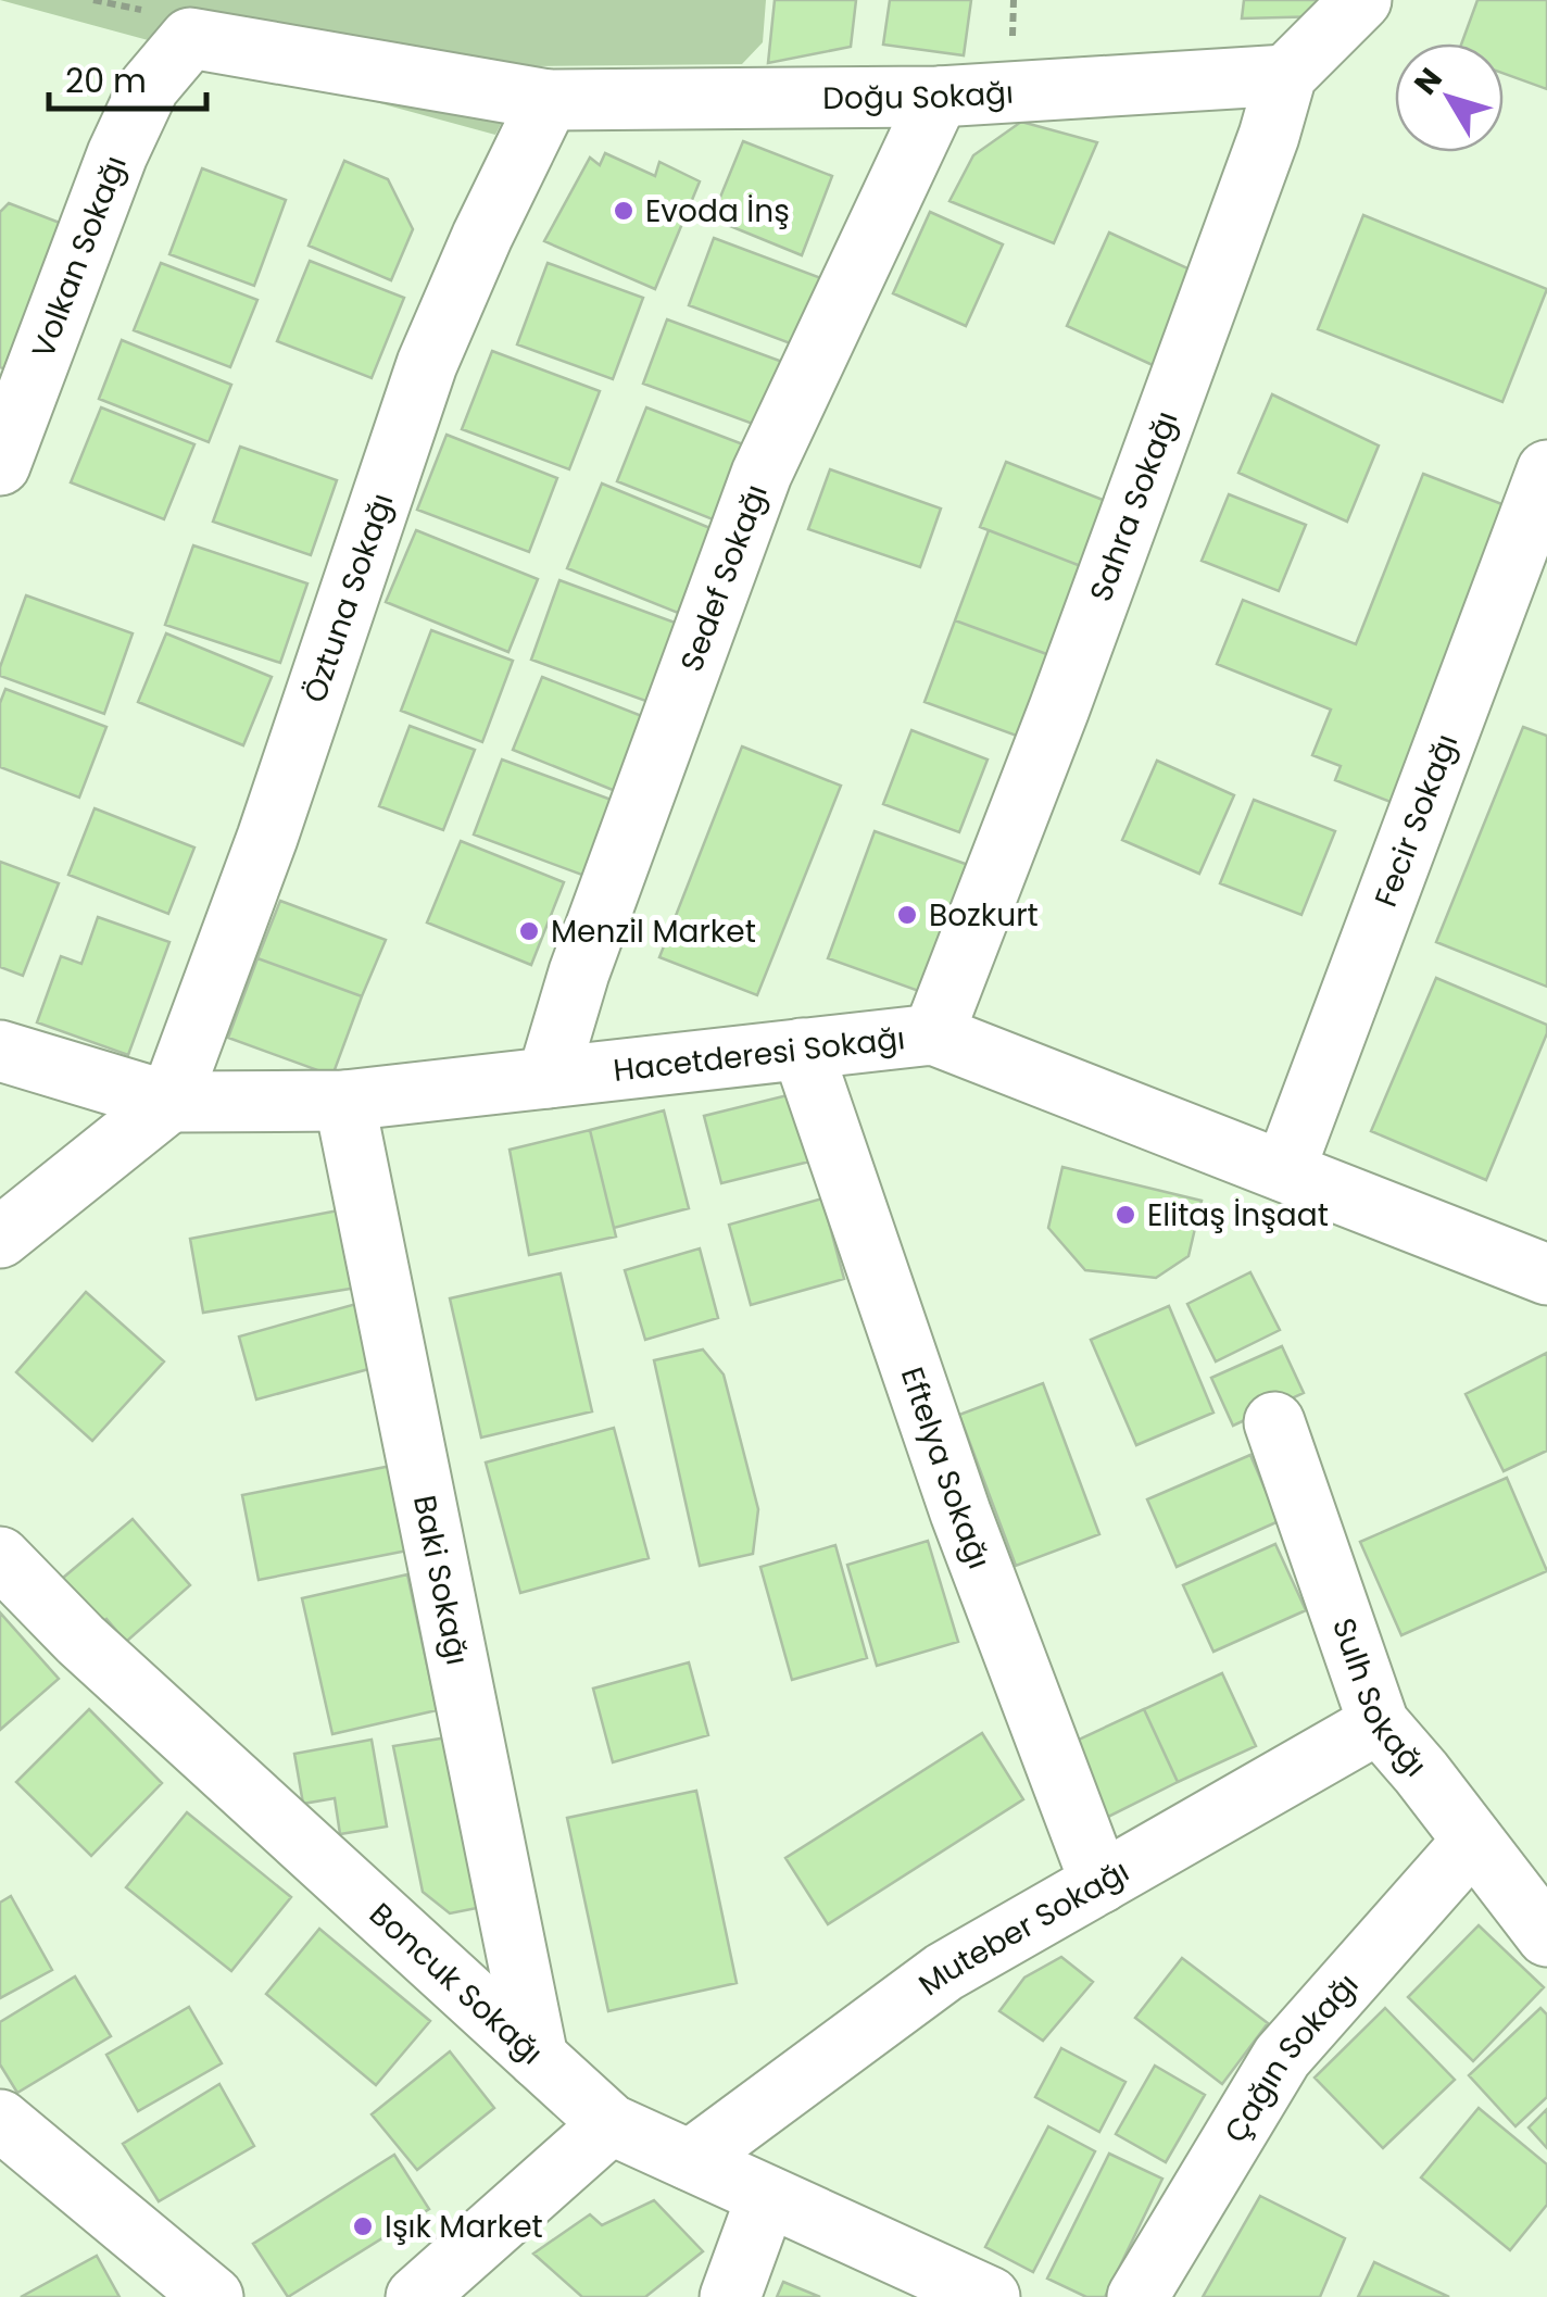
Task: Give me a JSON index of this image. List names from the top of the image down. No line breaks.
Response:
{"streets":{"street":["Doğu Sokağı","Volkan Sokağı","Sahra Sokağı","Sedef Sokağı","Öztuna Sokağı","Fecir Sokağı","Hacetderesi Sokağı","Eftelya Sokağı","Baki Sokağı","Sulh Sokağı","Muteber Sokağı","Boncuk Sokağı","Çağın Sokağı"]},"crossings":[["Doğu Sokağı","Volkan Sokağı"],["Doğu Sokağı","Sahra Sokağı"],["Doğu Sokağı","Sedef Sokağı"],["Doğu Sokağı","Öztuna Sokağı"],["Volkan Sokağı","Öztuna Sokağı"],["Sahra Sokağı","Hacetderesi Sokağı"],["Sedef Sokağı","Hacetderesi Sokağı"],["Öztuna Sokağı","Hacetderesi Sokağı"],["Fecir Sokağı","Hacetderesi Sokağı"],["Hacetderesi Sokağı","Eftelya Sokağı"],["Hacetderesi Sokağı","Baki Sokağı"],["Eftelya Sokağı","Muteber Sokağı"],["Baki Sokağı","Boncuk Sokağı"],["Sulh Sokağı","Muteber Sokağı"],["Sulh Sokağı","Çağın Sokağı"],["Muteber Sokağı","Boncuk Sokağı"]],"places":["Evoda İnş","Bozkurt","Menzil Market","Elitaş İnşaat","Işık Market"],"scale_bar":"20 m","north":"top left"}
